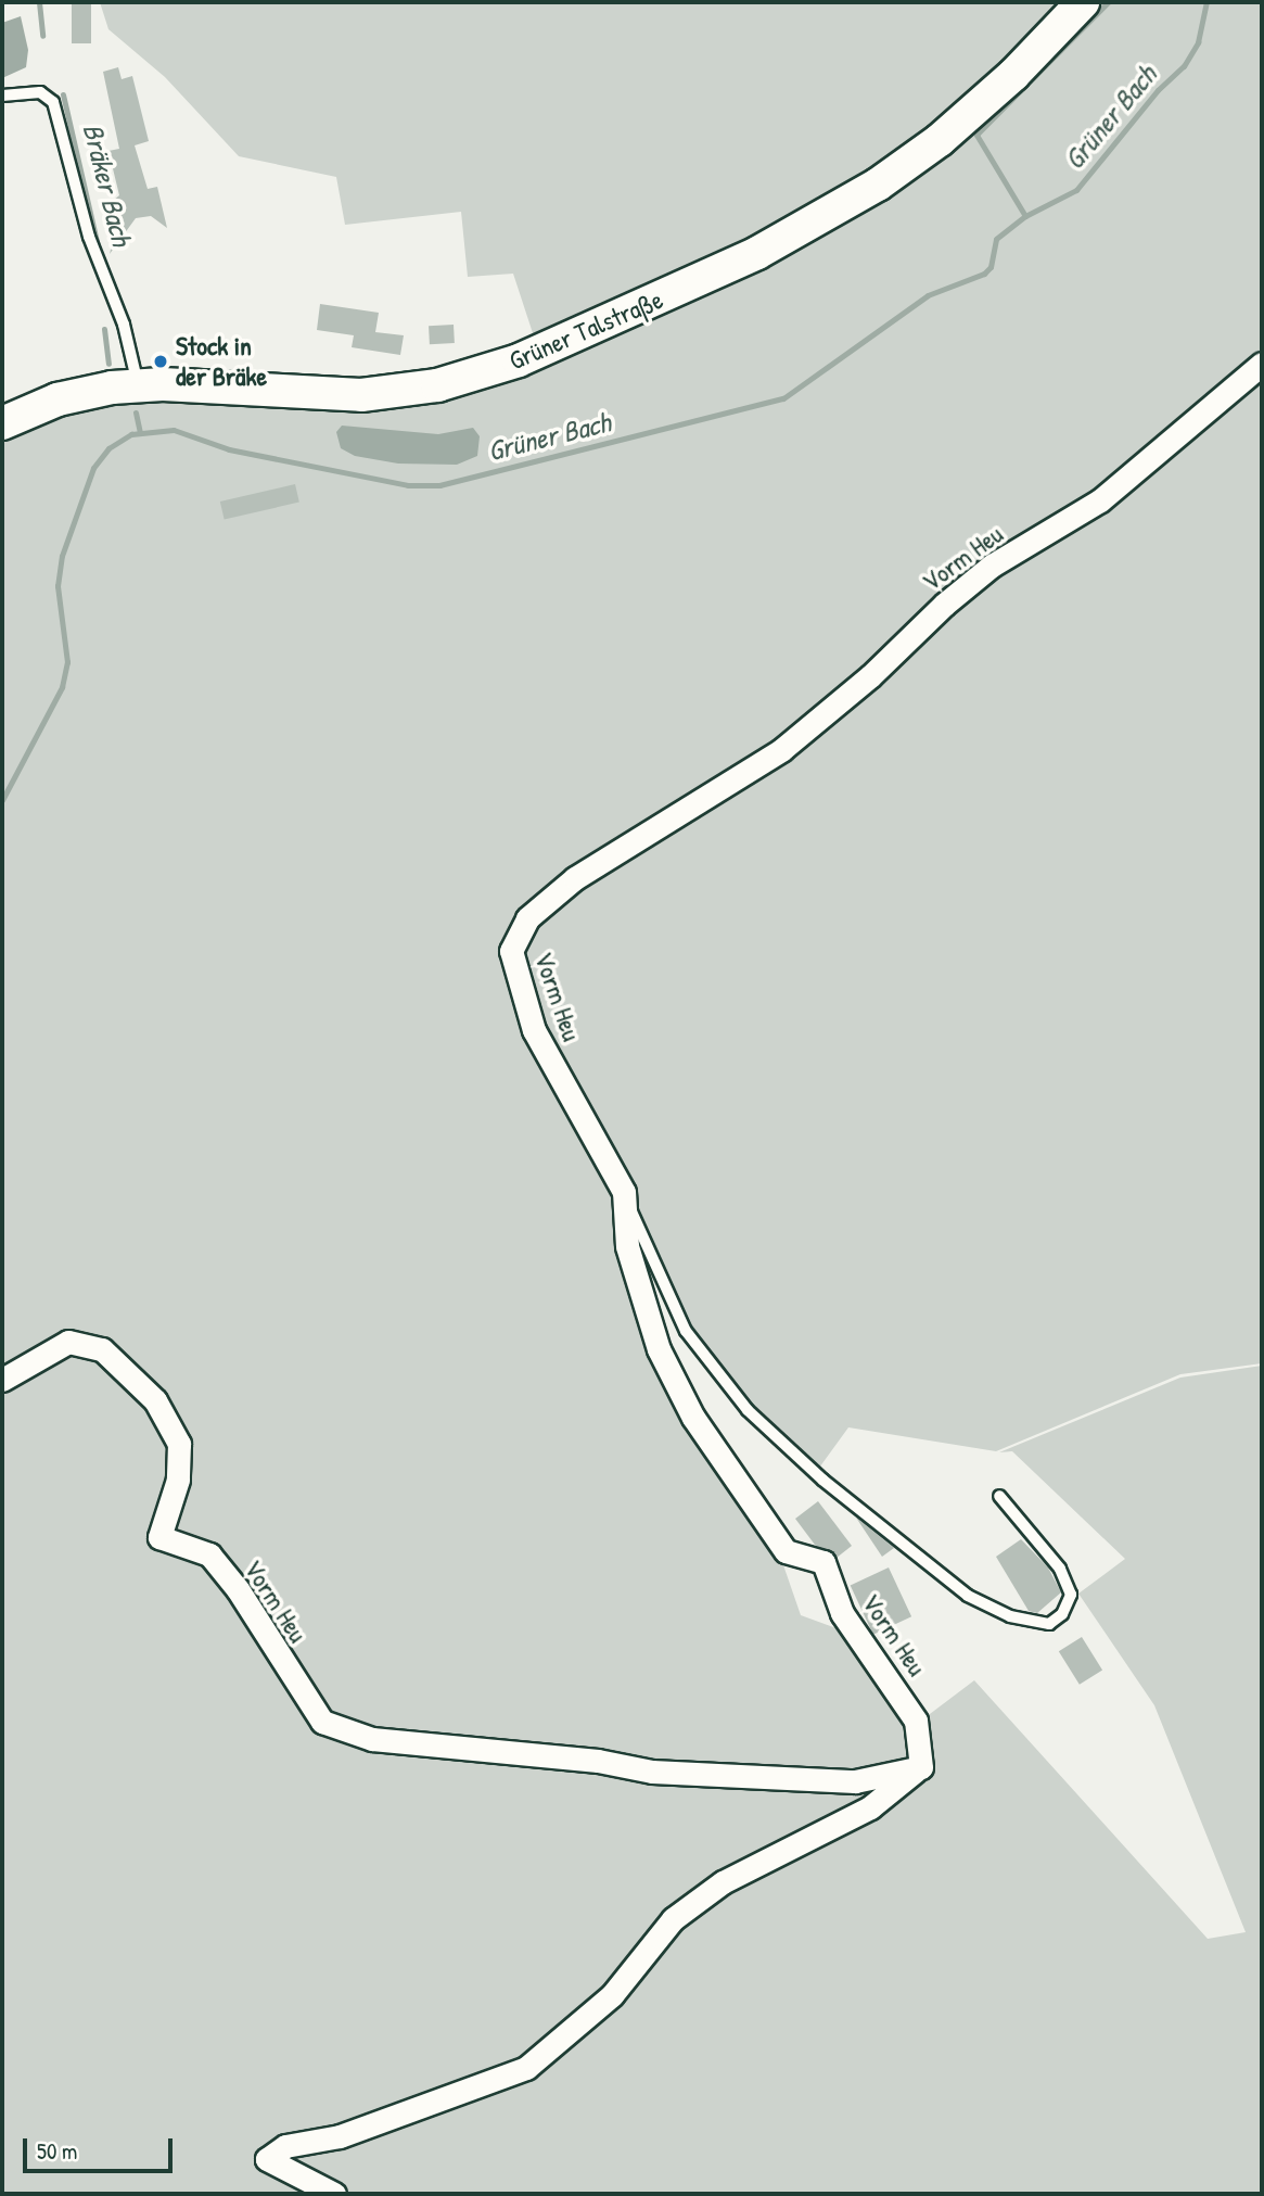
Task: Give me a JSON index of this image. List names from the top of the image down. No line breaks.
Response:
{"streets":{"main road":["Grüner Talstraße"],"street":["Vorm Heu"]},"water":["Grüner Bach","Bräker Bach"],"places":["Stock in der Bräke"],"scale_bar":"50 m"}
